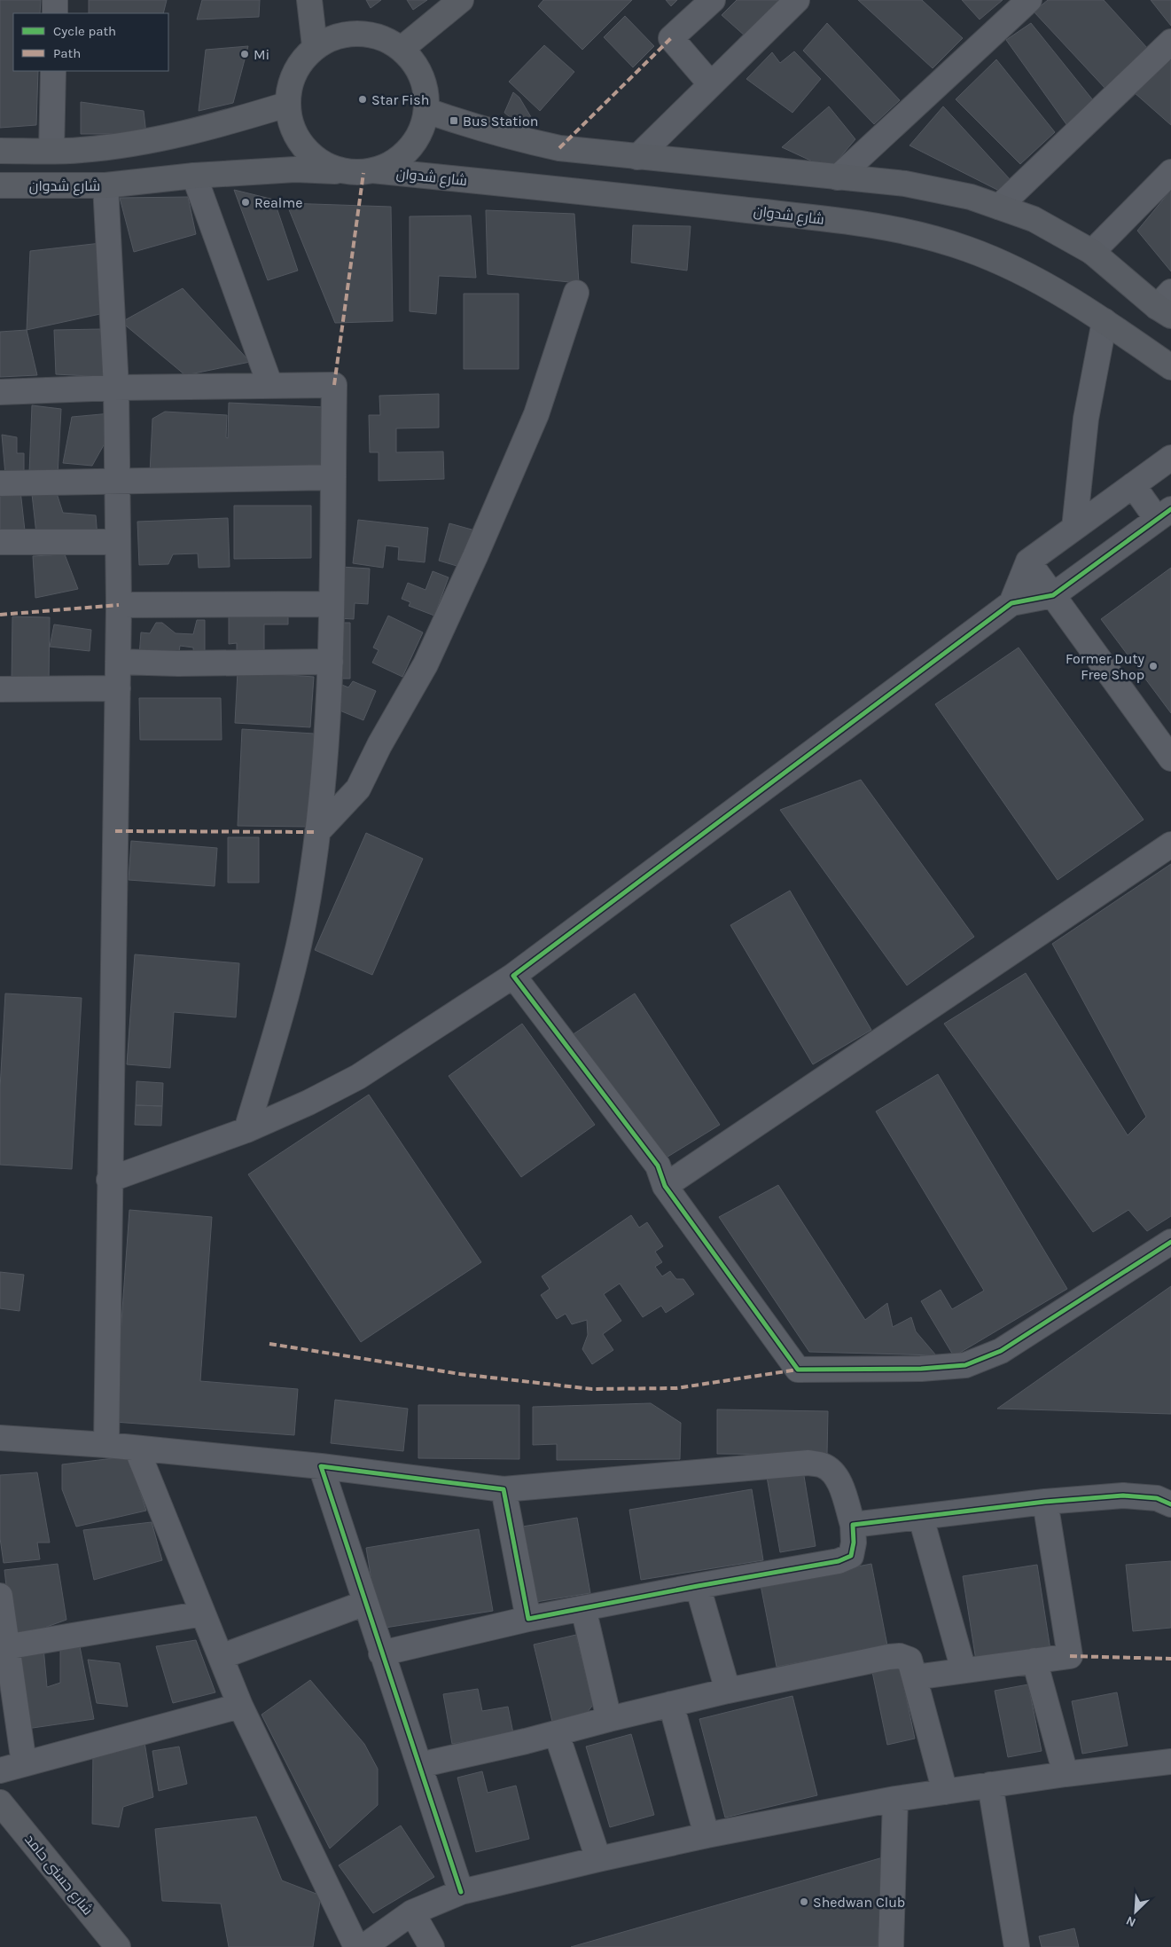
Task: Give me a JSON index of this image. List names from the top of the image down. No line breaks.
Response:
{"streets":{"main road":["شارع شدوان","شارع حسنى حامد"]},"places":{"other":["Mi","Star Fish","Realme","Former Duty Free Shop","Shedwan Club"],"transit":["Bus Station"]},"legend":["Cycle path","Path"],"north":"bottom left"}
